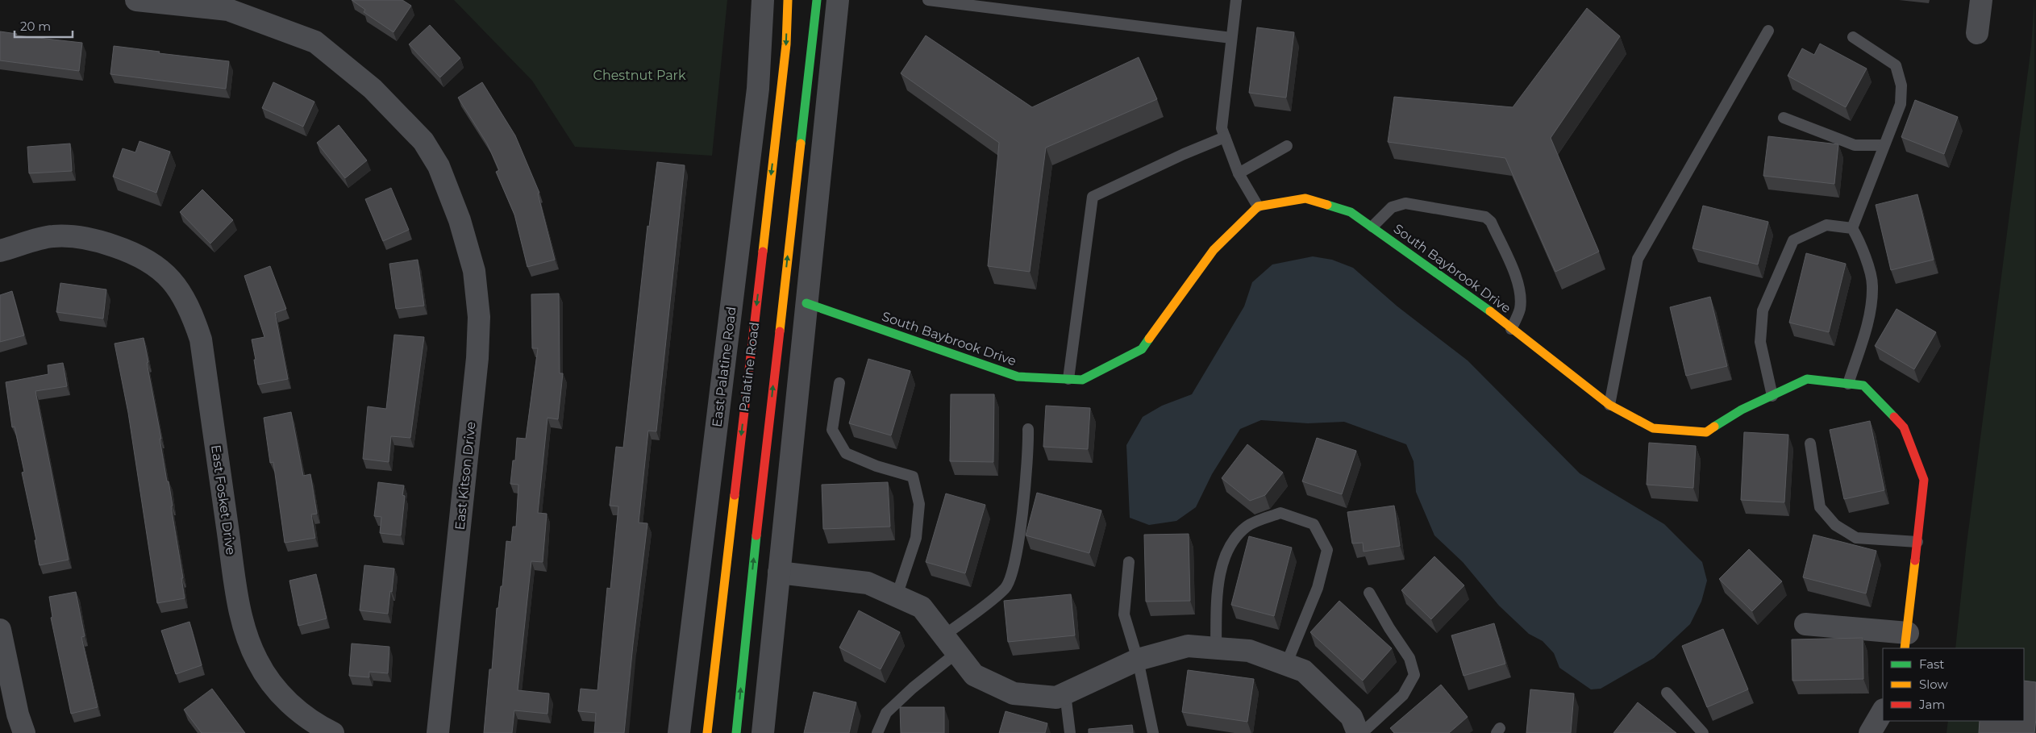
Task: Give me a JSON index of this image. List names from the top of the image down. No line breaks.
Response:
{"streets":{"street":["South Baybrook Drive","East Palatine Road","Palatine Road","East Kitson Drive","East Fosket Drive"]},"parks":["Chestnut Park"],"legend":["Fast","Slow","Jam"],"scale_bar":"20 m"}
